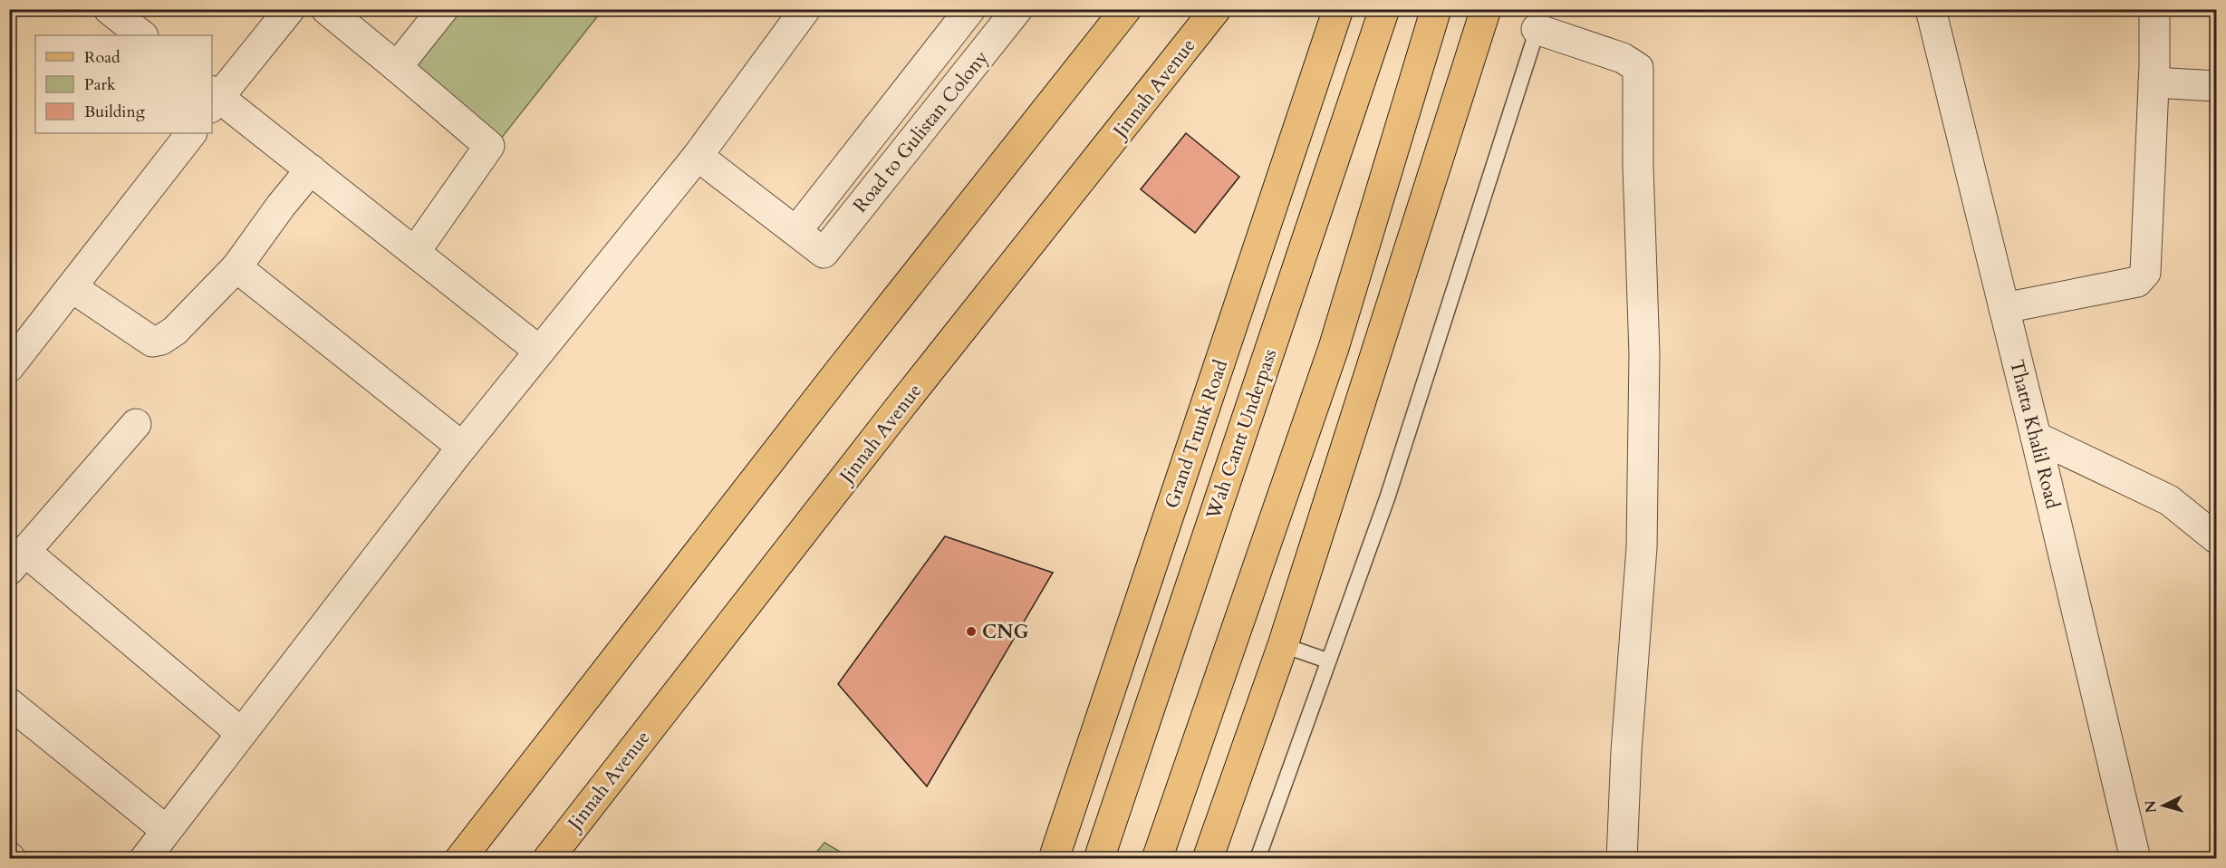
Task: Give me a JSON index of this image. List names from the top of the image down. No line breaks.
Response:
{"streets":{"main road":["Jinnah Avenue","Grand Trunk Road","Wah Cantt Underpass"],"street":["Road to Gulistan Colony","Thatta Khalil Road"]},"places":["CNG"],"legend":["Road","Park","Building"],"north":"left"}
